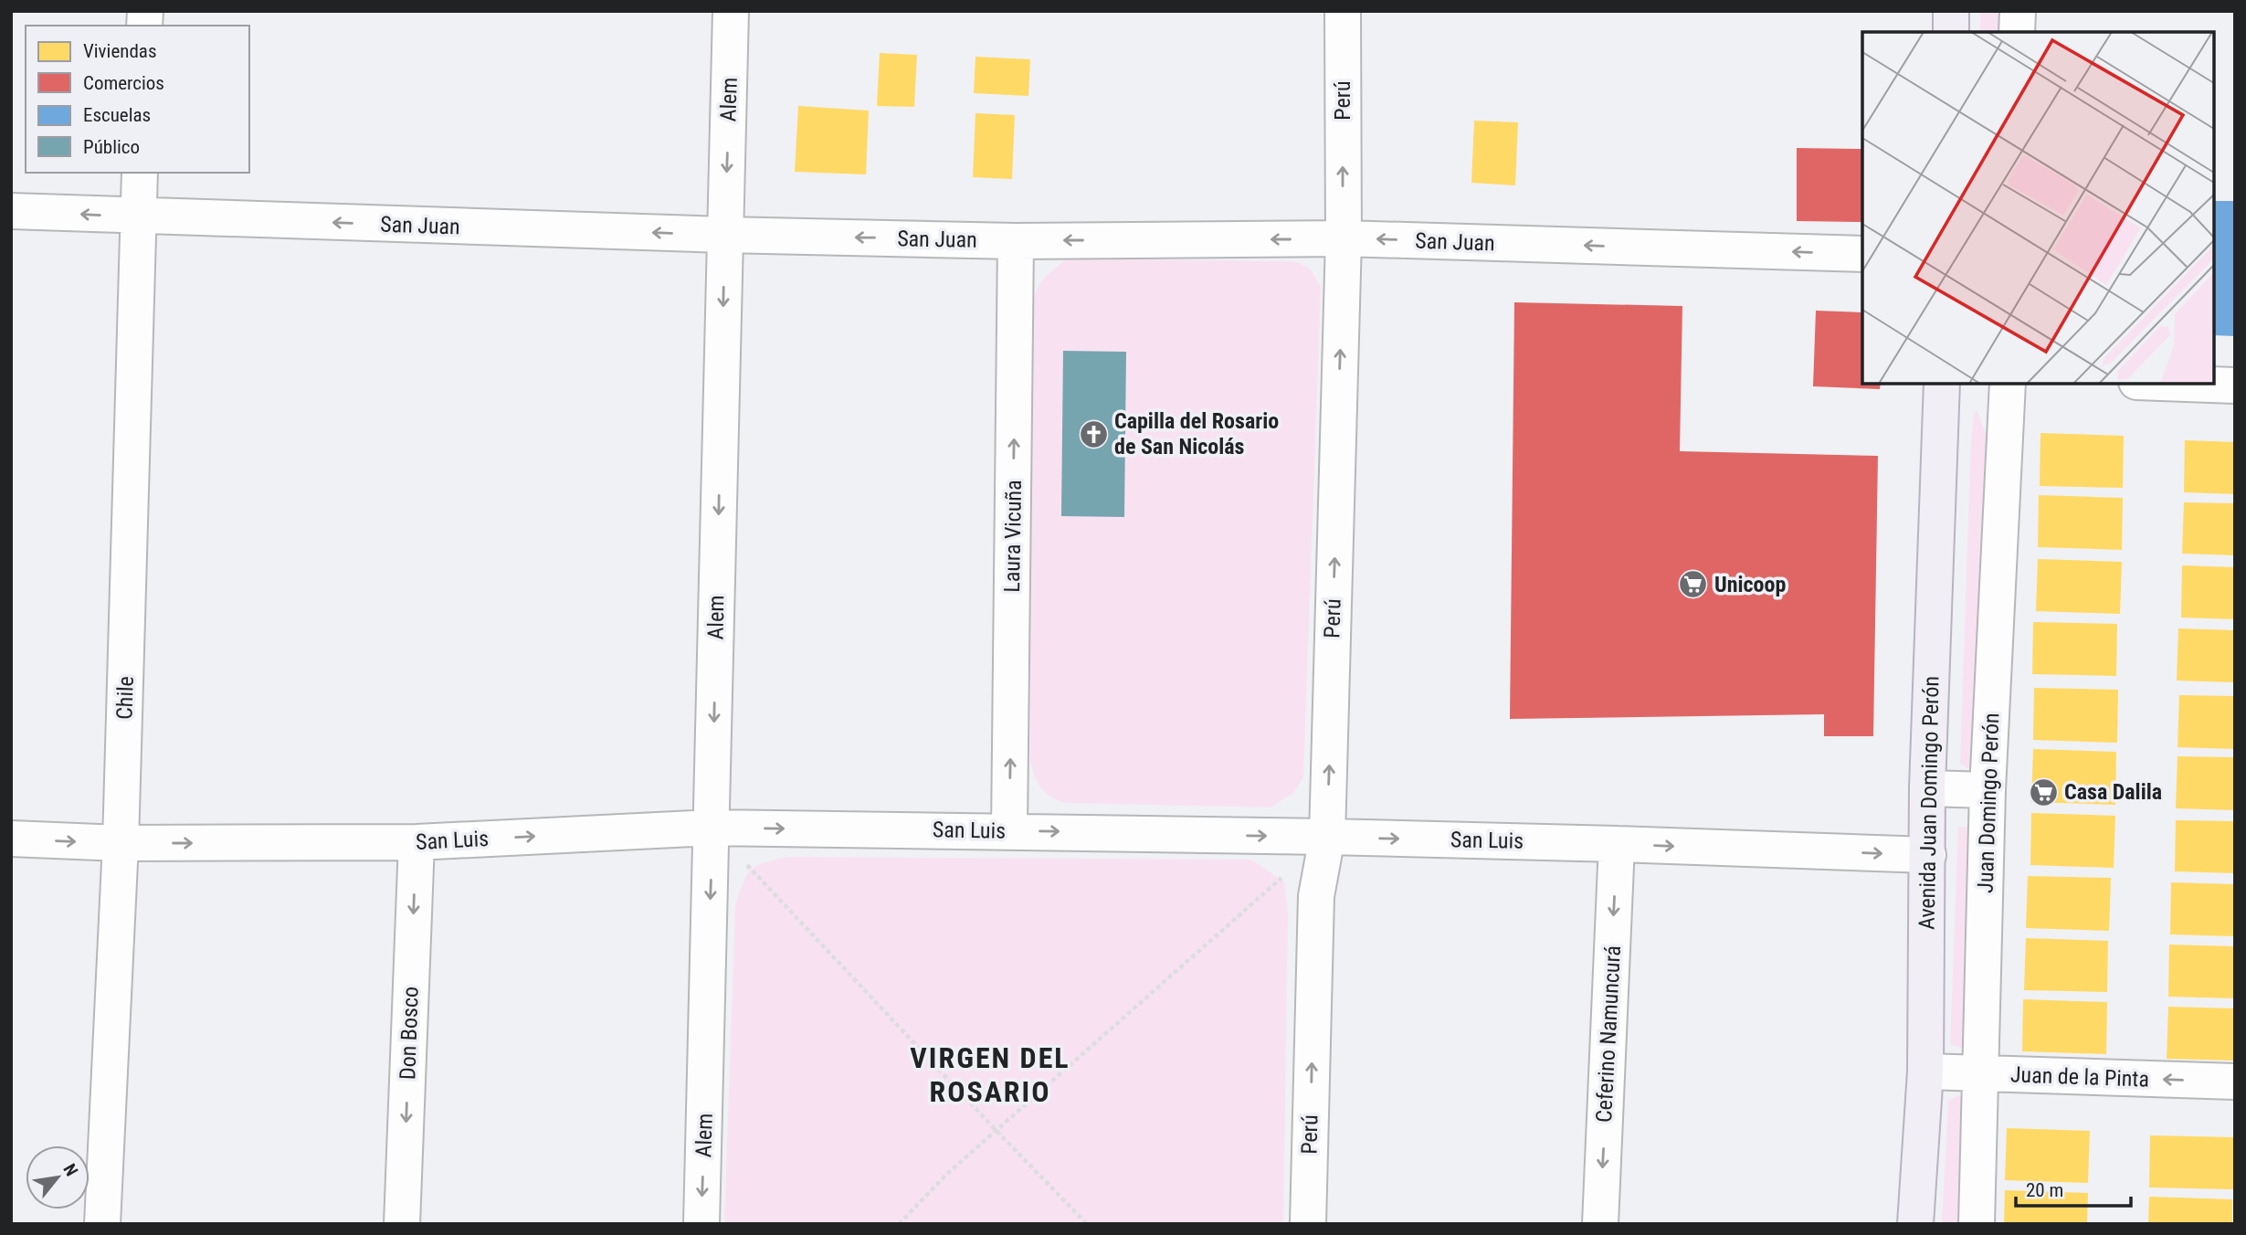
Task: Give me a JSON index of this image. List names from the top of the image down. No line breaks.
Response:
{"streets":{"main road":["Avenida Juan Domingo Perón"],"street":["Alem","Perú","San Juan","Laura Vicuña","Chile","Juan Domingo Perón","San Luis","Don Bosco","Ceferino Namuncurá","Juan de la Pinta"]},"crossings":[["Alem","San Juan"],["Alem","San Luis"],["Perú","San Juan"],["Perú","San Luis"],["San Juan","Laura Vicuña"],["San Juan","Chile"],["Laura Vicuña","San Luis"],["Chile","San Luis"],["Avenida Juan Domingo Perón","San Luis"],["Avenida Juan Domingo Perón","Juan de la Pinta"],["Juan Domingo Perón","Juan de la Pinta"],["San Luis","Don Bosco"],["San Luis","Ceferino Namuncurá"]],"one_way":["Alem","Perú","San Juan","Laura Vicuña","San Luis","Don Bosco","Ceferino Namuncurá","Juan de la Pinta"],"districts":["VIRGEN DEL ROSARIO"],"places":{"church":["Capilla del Rosario de San Nicolás"],"supermarket":["Unicoop","Casa Dalila"]},"legend":["Viviendas","Comercios","Escuelas","Público"],"scale_bar":"20 m","north":"top right"}
